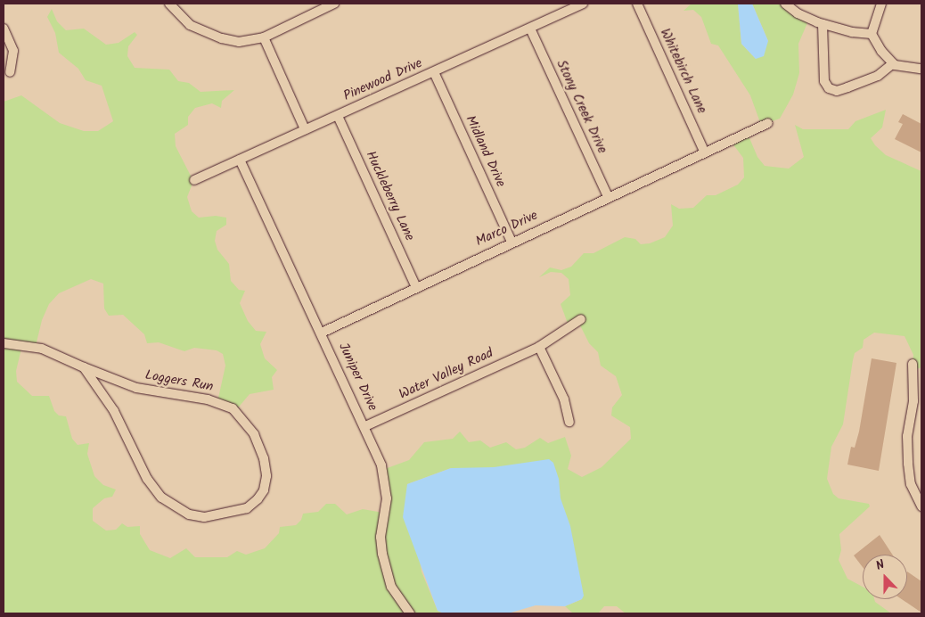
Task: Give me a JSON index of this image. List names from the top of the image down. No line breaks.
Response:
{"streets":{"street":["Whitebirch Lane","Pinewood Drive","Stony Creek Drive","Midland Drive","Huckleberry Lane","Marco Drive","Water Valley Road","Juniper Drive","Loggers Run"]},"crossings":[["Whitebirch Lane","Marco Drive"],["Pinewood Drive","Stony Creek Drive"],["Pinewood Drive","Midland Drive"],["Pinewood Drive","Huckleberry Lane"],["Pinewood Drive","Juniper Drive"],["Stony Creek Drive","Marco Drive"],["Midland Drive","Marco Drive"],["Huckleberry Lane","Marco Drive"],["Marco Drive","Juniper Drive"],["Water Valley Road","Juniper Drive"]],"north":"top"}
